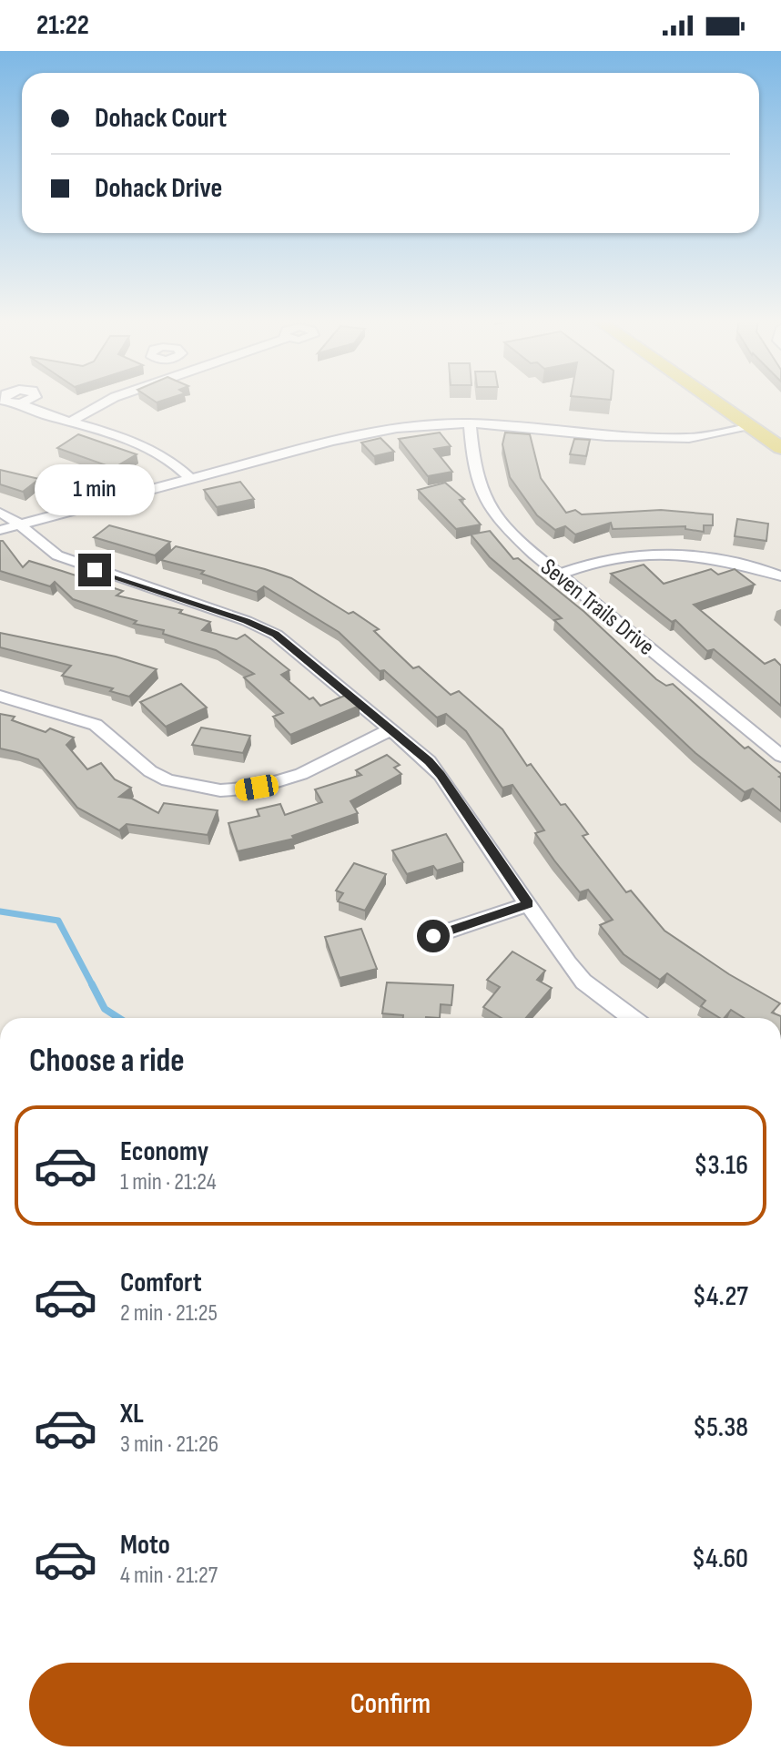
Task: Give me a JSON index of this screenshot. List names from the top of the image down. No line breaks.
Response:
{"streets":{"street":["Seven Trails Drive"]},"page":{"status":"21:22","banner":["Dohack Court","Dohack Drive"],"bubble":"1 min","heading":"Choose a ride","list":[{"name":"Economy","note":"1 min · 21:24","value":"$3.16"},{"name":"Comfort","note":"2 min · 21:25","value":"$4.27"},{"name":"XL","note":"3 min · 21:26","value":"$5.38"},{"name":"Moto","note":"4 min · 21:27","value":"$4.60"}],"buttons":"Confirm"}}
